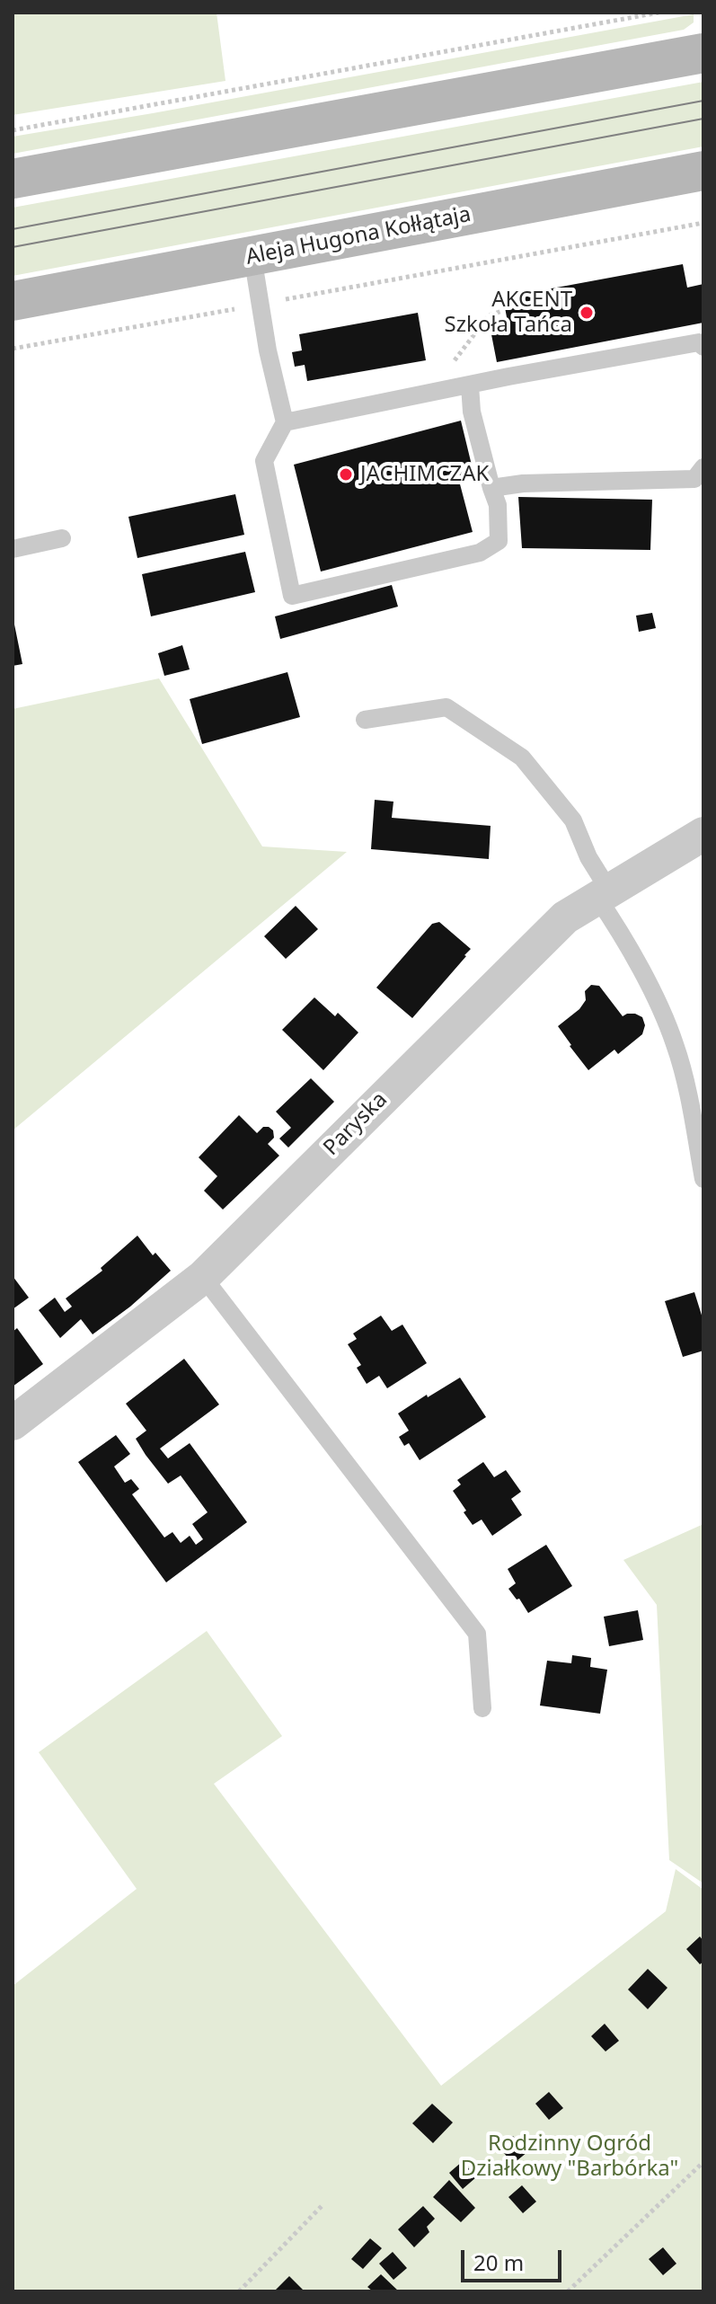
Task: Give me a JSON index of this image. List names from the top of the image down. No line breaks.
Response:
{"streets":{"main road":["Aleja Hugona Kołłątaja"],"street":["Paryska"]},"parks":["Rodzinny Ogród Działkowy \"Barbórka\""],"places":["AKCENT Szkoła Tańca","JACHIMCZAK"],"scale_bar":"20 m"}
